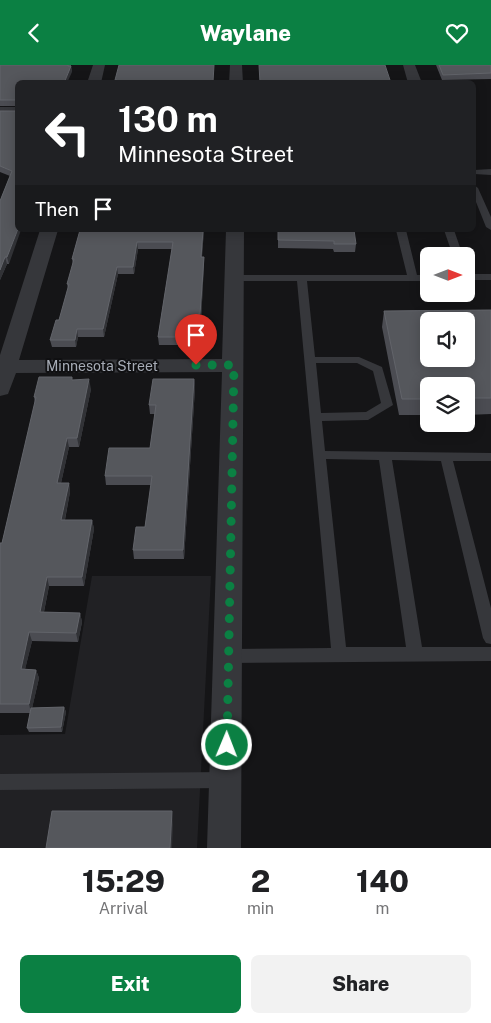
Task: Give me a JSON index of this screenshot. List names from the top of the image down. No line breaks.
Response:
{"streets":{"street":["Minnesota Street"]},"north":"right","page":{"header":"Waylane","turn":["130 m","Minnesota Street"],"then":"Then","eta":["15:29","Arrival","2","min","140","m"],"buttons":["Exit","Share"]}}
